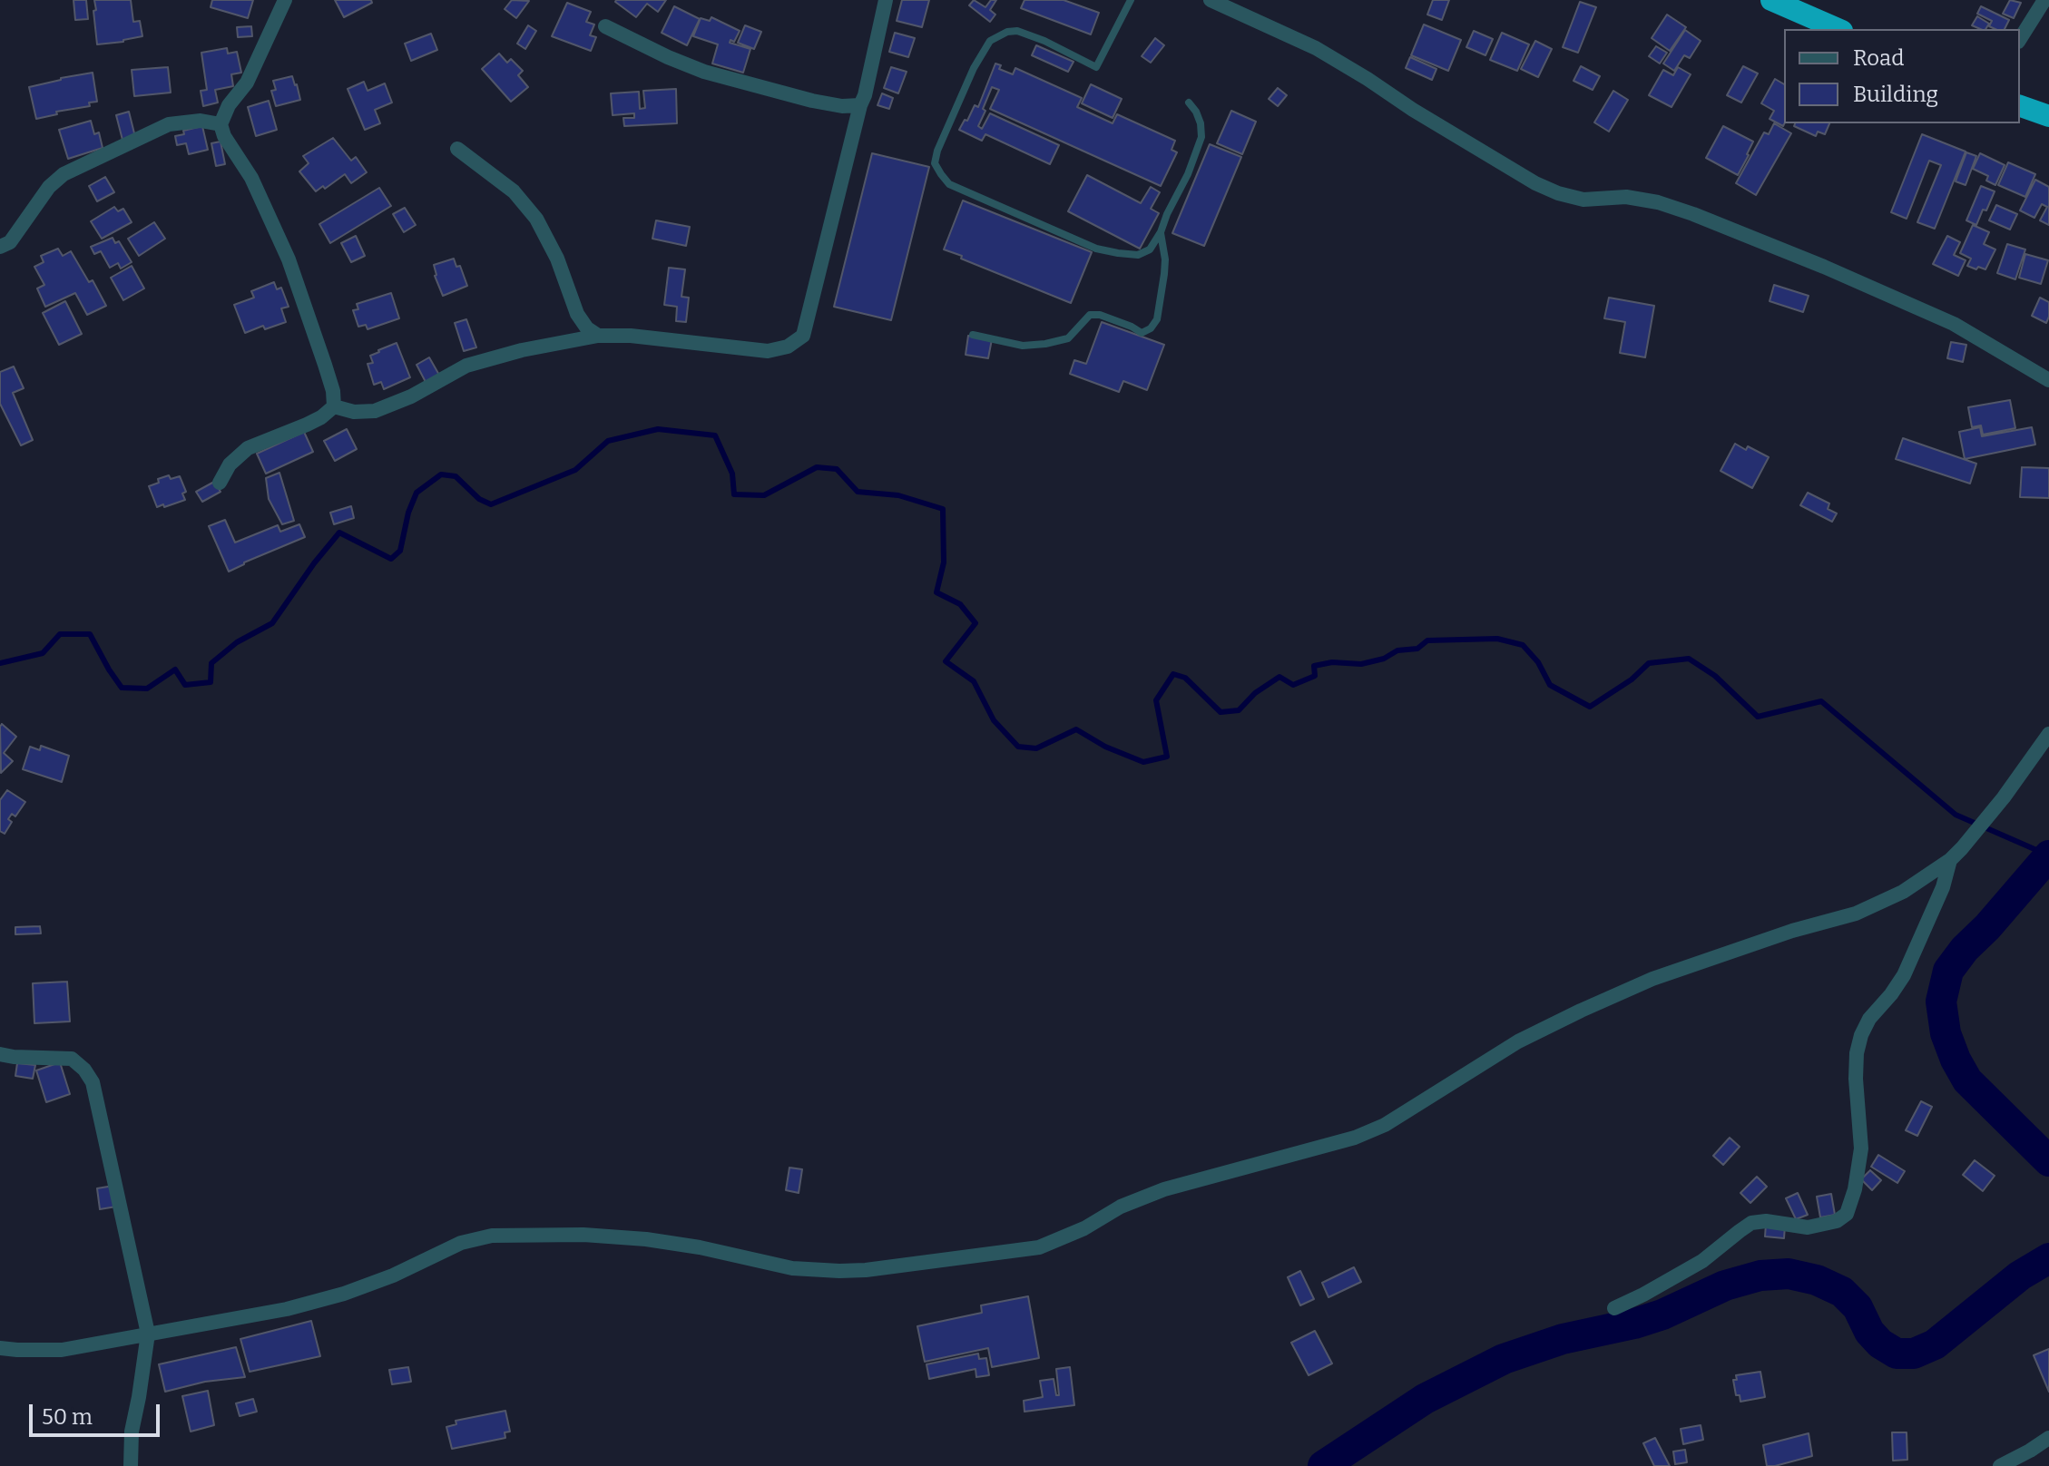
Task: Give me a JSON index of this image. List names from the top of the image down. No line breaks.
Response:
{"legend":["Road","Building"],"scale_bar":"50 m"}
